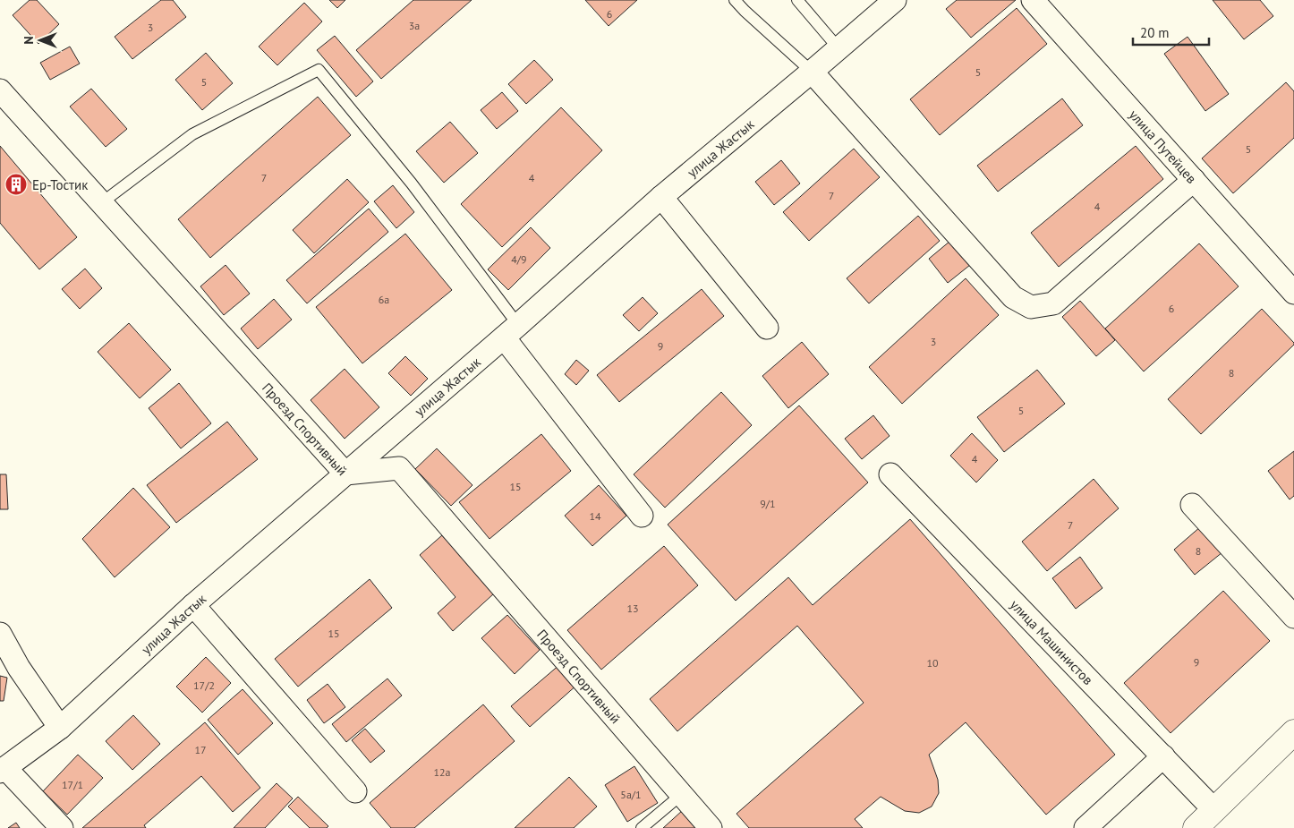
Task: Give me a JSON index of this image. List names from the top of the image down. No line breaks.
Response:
{"streets":{"street":["улица Путейцев","улица Жастык","Проезд Спортивный","улица Машинистов"]},"crossings":[["улица Жастык","Проезд Спортивный"]],"places":{"building":["Ер-Тостик"]},"house_numbers":["6","3а","3","5","5","5","7","4","7","4","4/9","6а","6","3","9","8","5","4","15","9/1","14","7","8","13","15","9","10","17/2","17","12а","17/1","5а/1"],"scale_bar":"20 m","north":"left"}
